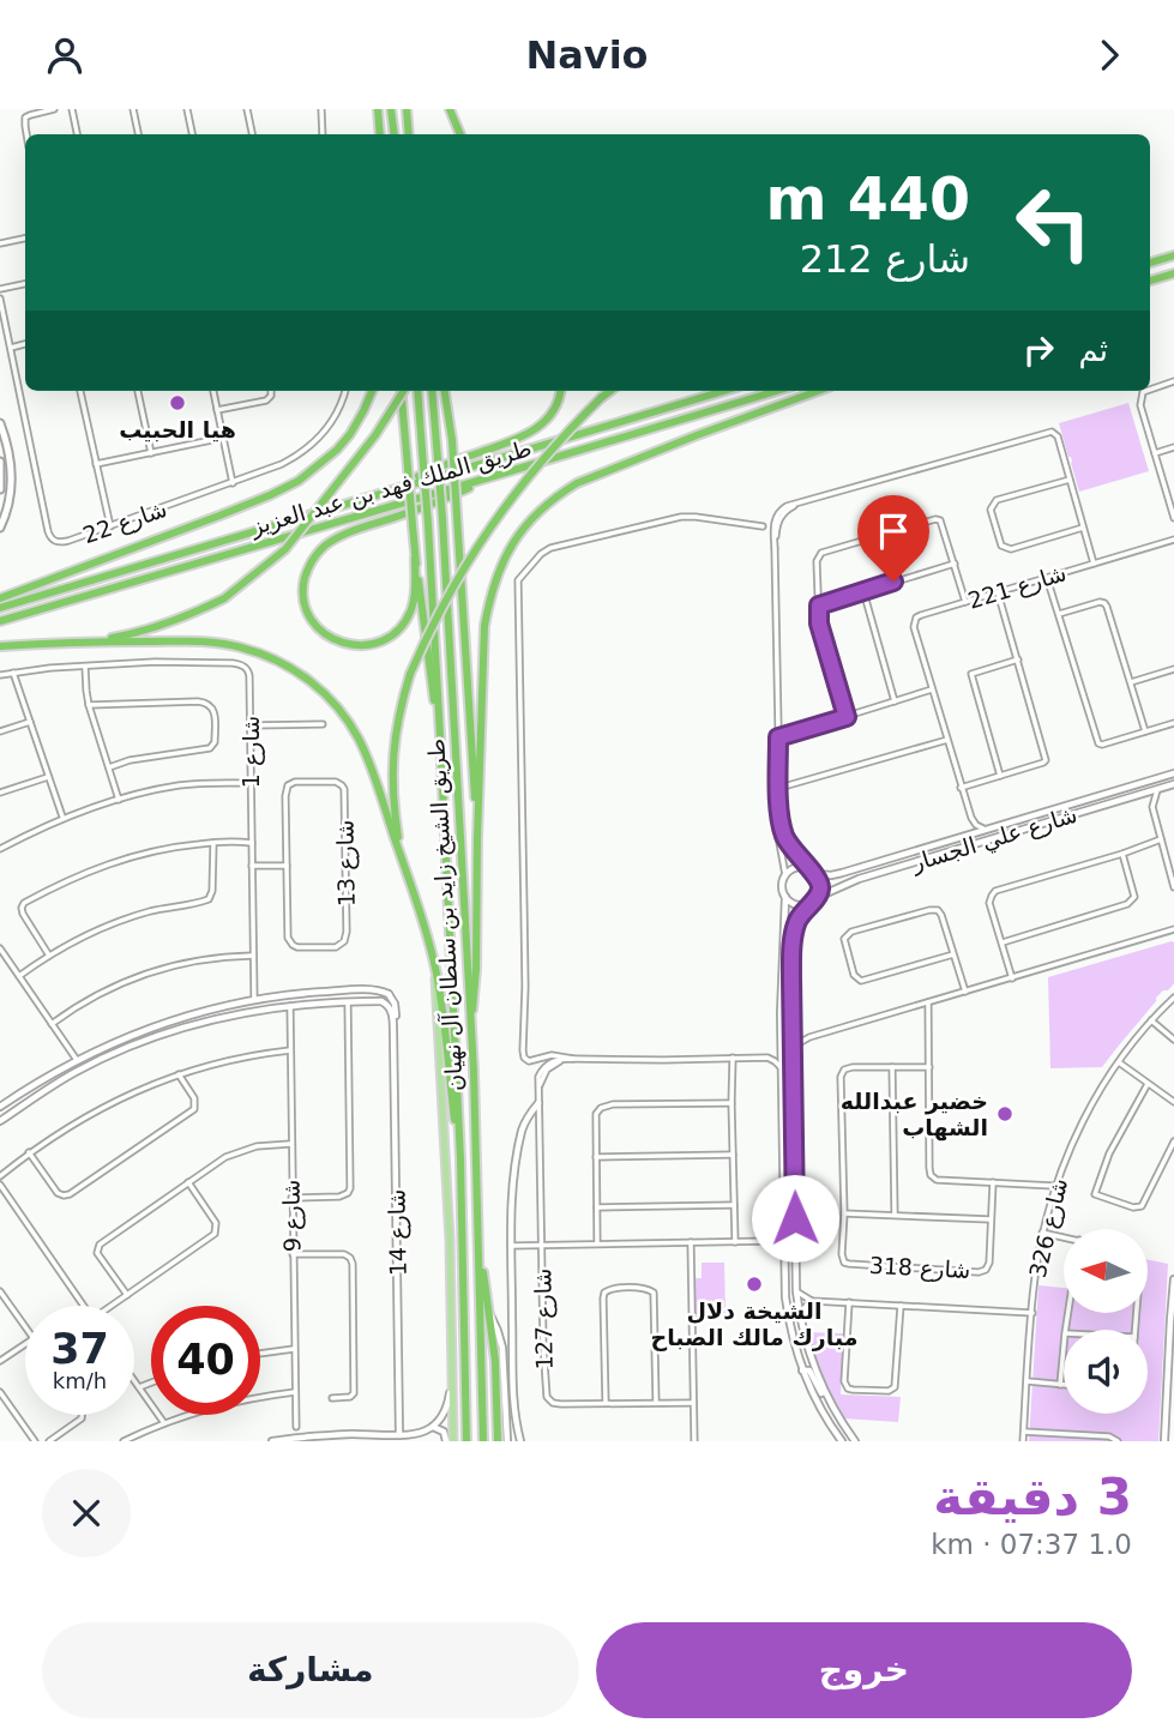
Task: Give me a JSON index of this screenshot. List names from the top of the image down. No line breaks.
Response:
{"streets":{"highway":["طريق الملك فهد بن عبد العزيز","طريق الشيخ زايد بن سلطان آل نهيان"],"street":["شارع 22","شارع 221","شارع 1","شارع علي الجسار","شارع 13","شارع 9","شارع 326","شارع 14","شارع 318","شارع 127"]},"places":["هيا الحبيب","خضير عبدالله الشهاب","الشيخة دلال مبارك مالك الصباح"],"north":"left","page":{"header":"Navio","turn":["440 m","شارع 212"],"then":"ثم","speed":"37 km/h","limit":"40","heading":["3 دقيقة","1.0 km · 07:37"],"buttons":["خروج","مشاركة"]}}
